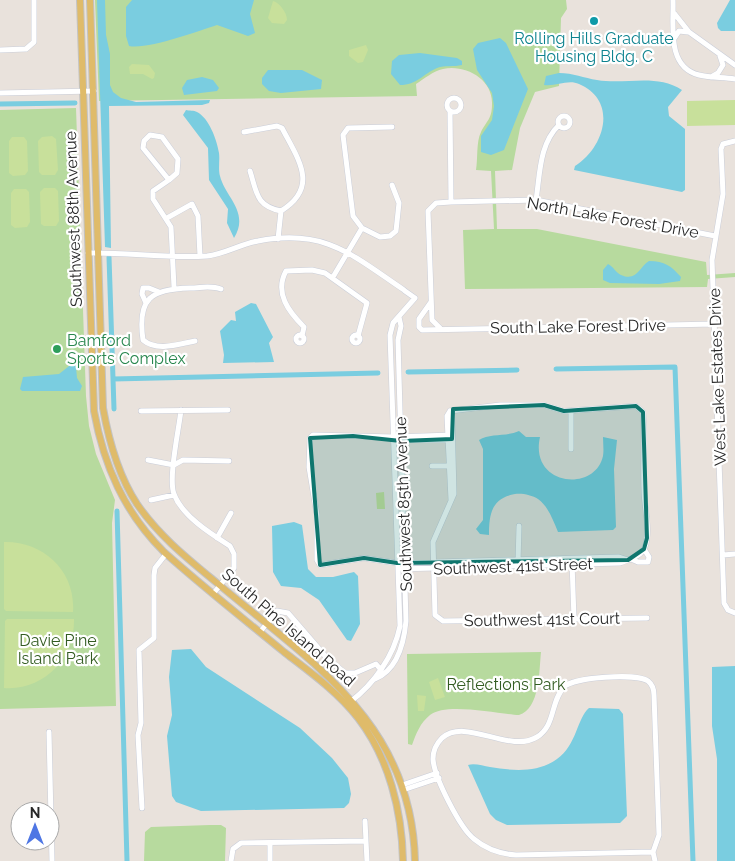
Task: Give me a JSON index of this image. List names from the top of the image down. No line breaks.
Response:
{"streets":{"main road":["Southwest 88th Avenue","South Pine Island Road"],"street":["North Lake Forest Drive","South Lake Forest Drive","West Lake Estates Drive","Southwest 85th Avenue","Southwest 41st Street","Southwest 41st Court"]},"crossings":[["North Lake Forest Drive","West Lake Estates Drive"],["Southwest 88th Avenue","South Pine Island Road"],["South Lake Forest Drive","West Lake Estates Drive"],["Southwest 85th Avenue","Southwest 41st Street"],["Southwest 85th Avenue","South Pine Island Road"],["Southwest 41st Street","Southwest 41st Court"]],"parks":["Davie Pine Island Park","Reflections Park"],"places":["Rolling Hills Graduate Housing Bldg. C","Bamford Sports Complex"],"north":"top"}
